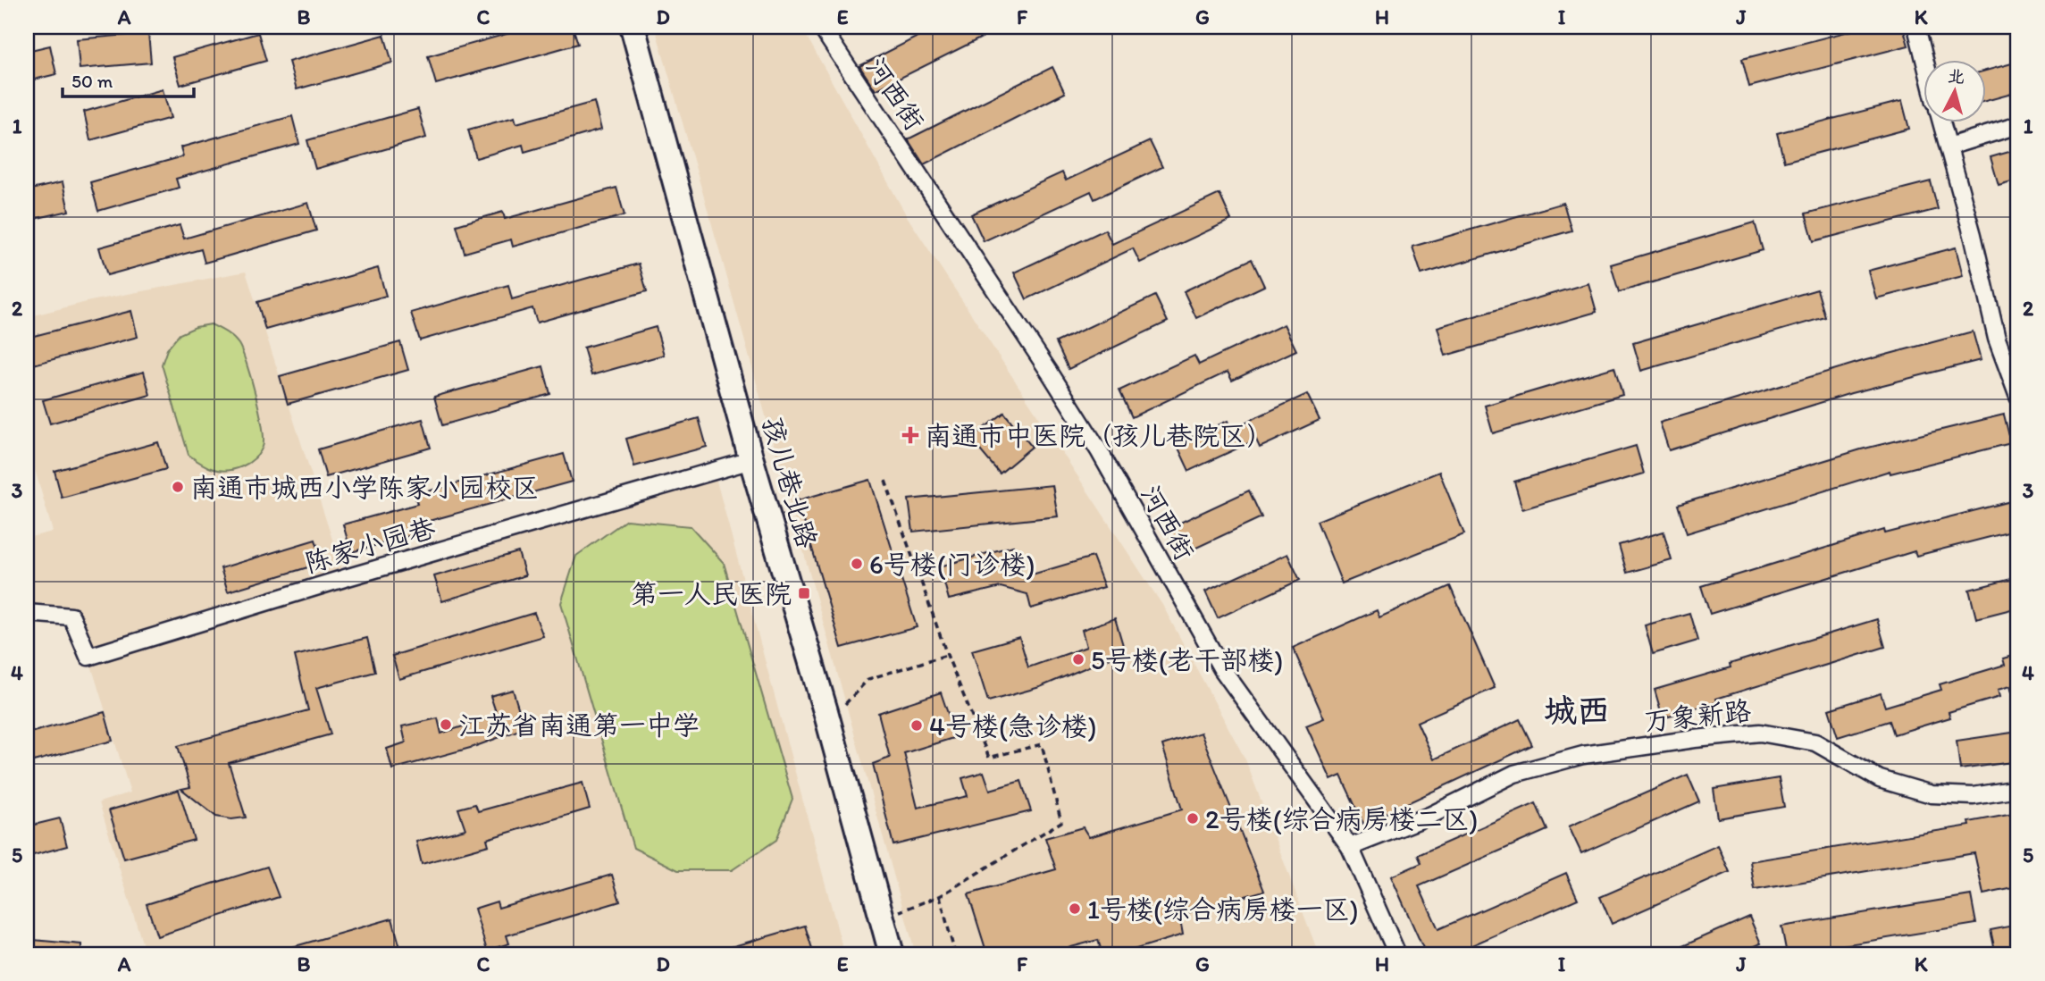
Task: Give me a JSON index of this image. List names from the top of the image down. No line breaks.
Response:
{"streets":{"main road":["孩儿巷北路"],"street":["河西街","陈家小园巷","万象新路"]},"crossings":[["河西街","万象新路"],["孩儿巷北路","陈家小园巷"]],"districts":["城西"],"places":{"health":["南通市中医院（孩儿巷院区）"],"other":["南通市城西小学陈家小园校区","6号楼(门诊楼)","5号楼(老干部楼)","江苏省南通第一中学","4号楼(急诊楼)","2号楼(综合病房楼二区)","1号楼(综合病房楼一区)"],"transit":["第一人民医院"]},"scale_bar":"50 m","north":"top","grid":{"columns":["A","B","C","D","E","F","G","H","I","J","K"],"rows":["1","2","3","4","5"]}}
